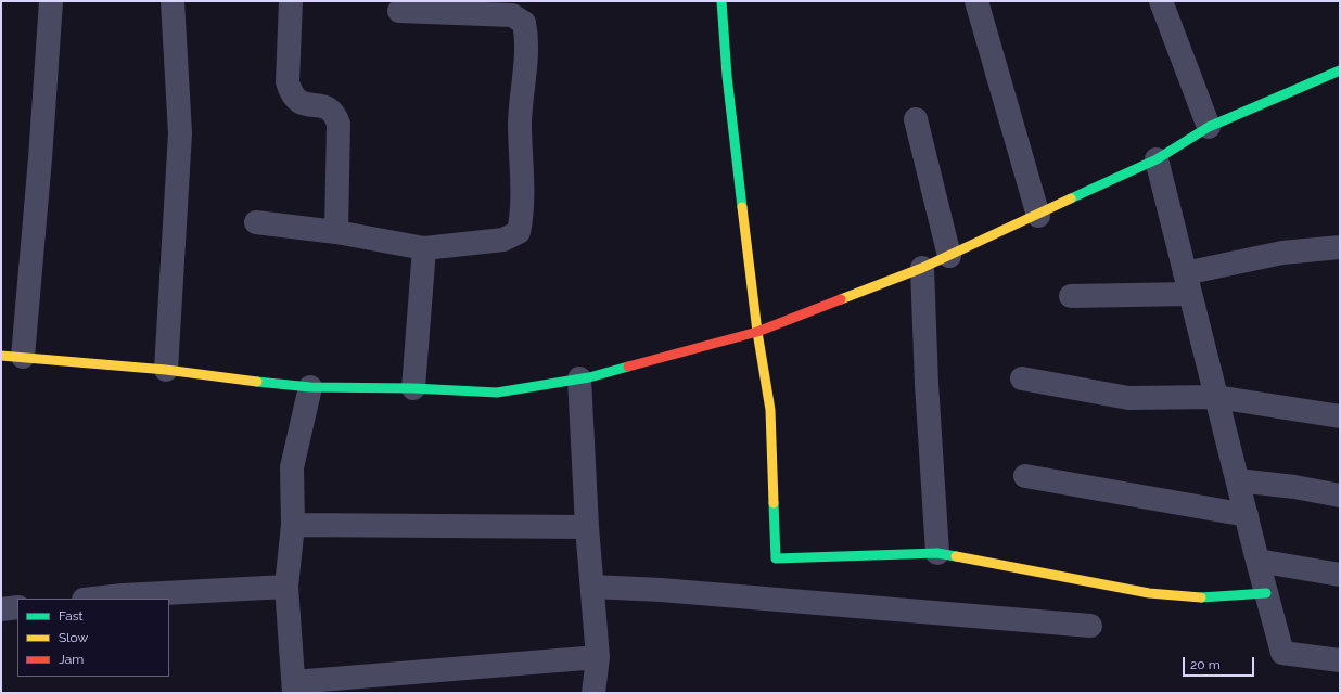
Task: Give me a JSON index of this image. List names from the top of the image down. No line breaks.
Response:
{"legend":["Fast","Slow","Jam"],"scale_bar":"20 m"}
